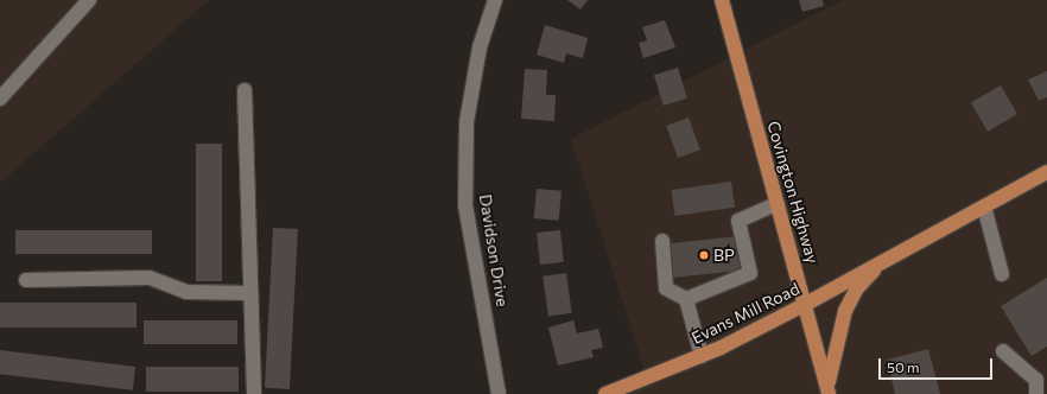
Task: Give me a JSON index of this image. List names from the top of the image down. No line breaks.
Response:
{"streets":{"main road":["Covington Highway","Evans Mill Road"],"street":["Davidson Drive"]},"crossings":[["Covington Highway","Evans Mill Road"]],"places":["BP"],"scale_bar":"50 m"}
